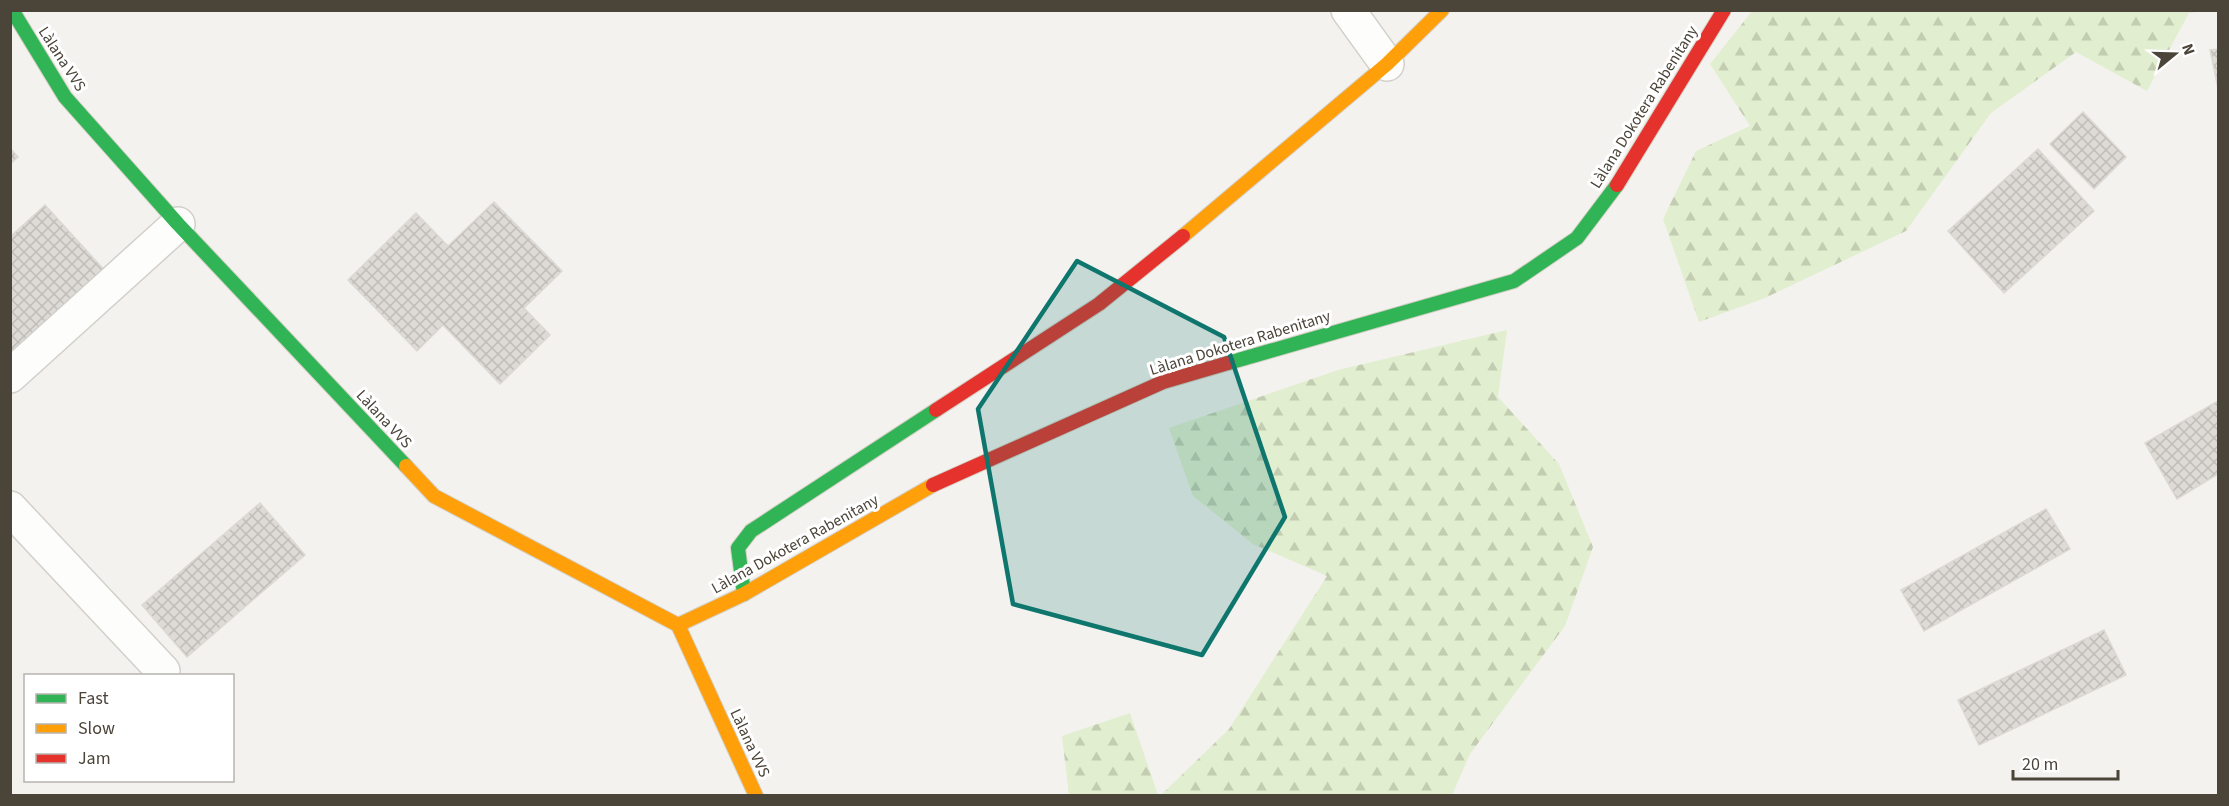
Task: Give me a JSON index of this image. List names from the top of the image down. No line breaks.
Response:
{"streets":{"street":["Làlana VVS","Làlana Dokotera Rabenitany"]},"crossings":[["Làlana VVS","Làlana Dokotera Rabenitany"]],"legend":["Fast","Slow","Jam"],"scale_bar":"20 m","north":"right"}
